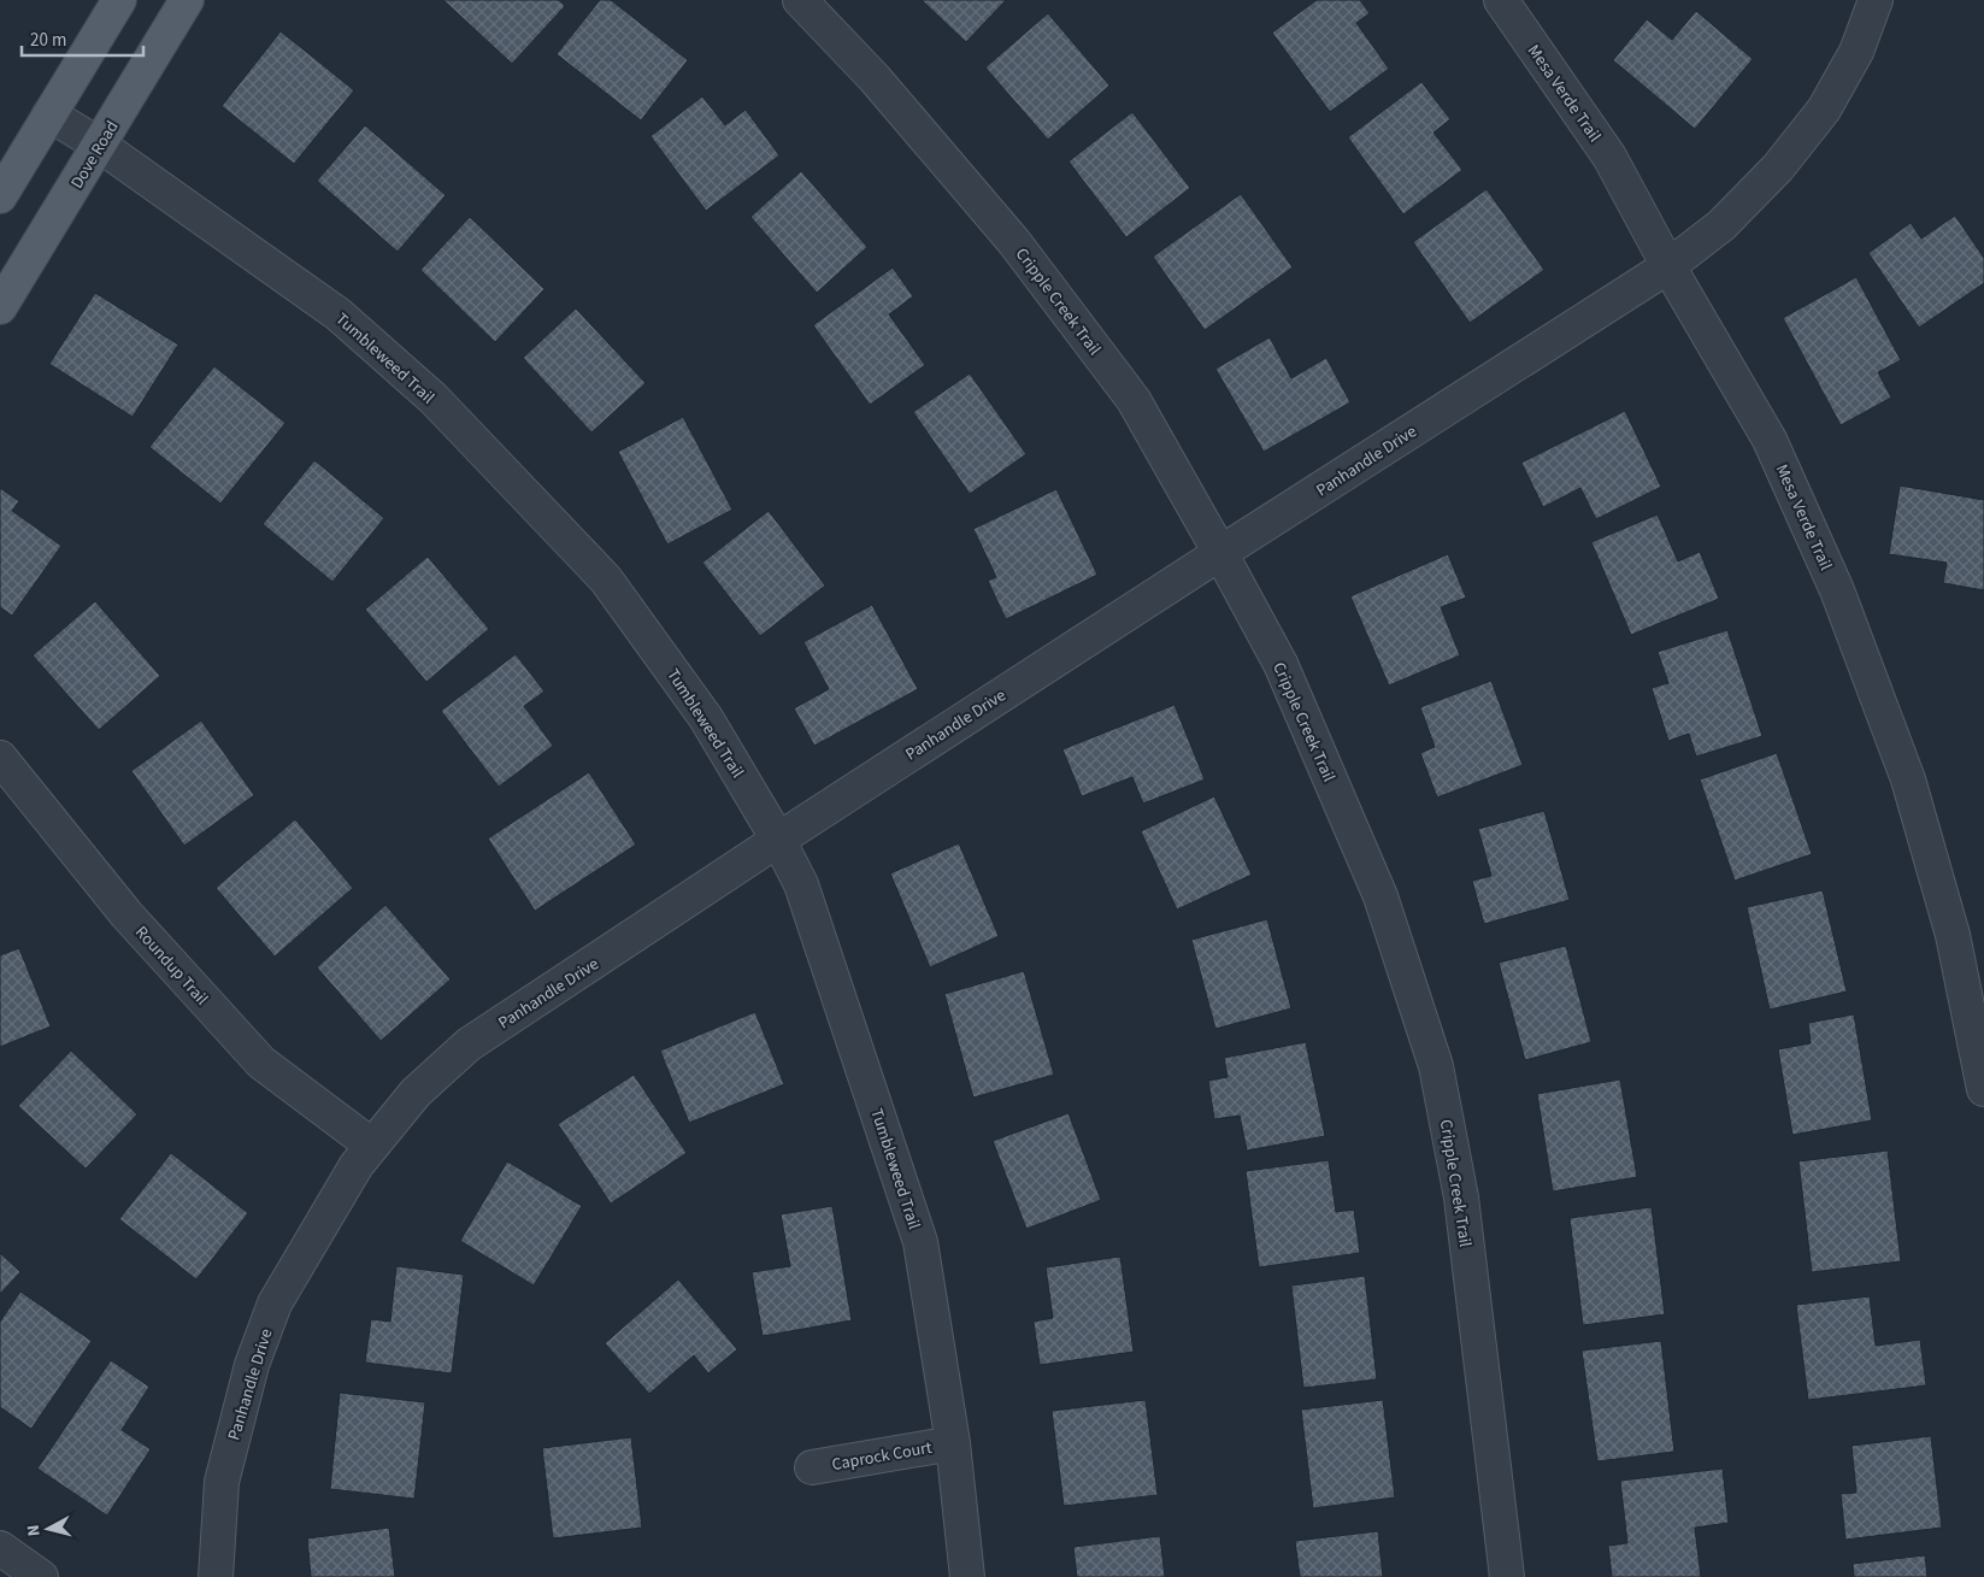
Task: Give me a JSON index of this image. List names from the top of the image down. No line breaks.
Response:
{"streets":{"main road":["Dove Road"],"street":["Mesa Verde Trail","Cripple Creek Trail","Tumbleweed Trail","Panhandle Drive","Roundup Trail","Caprock Court"]},"crossings":[["Mesa Verde Trail","Panhandle Drive"],["Dove Road","Tumbleweed Trail"],["Cripple Creek Trail","Panhandle Drive"],["Tumbleweed Trail","Panhandle Drive"],["Tumbleweed Trail","Caprock Court"],["Panhandle Drive","Roundup Trail"]],"scale_bar":"20 m","north":"left"}
